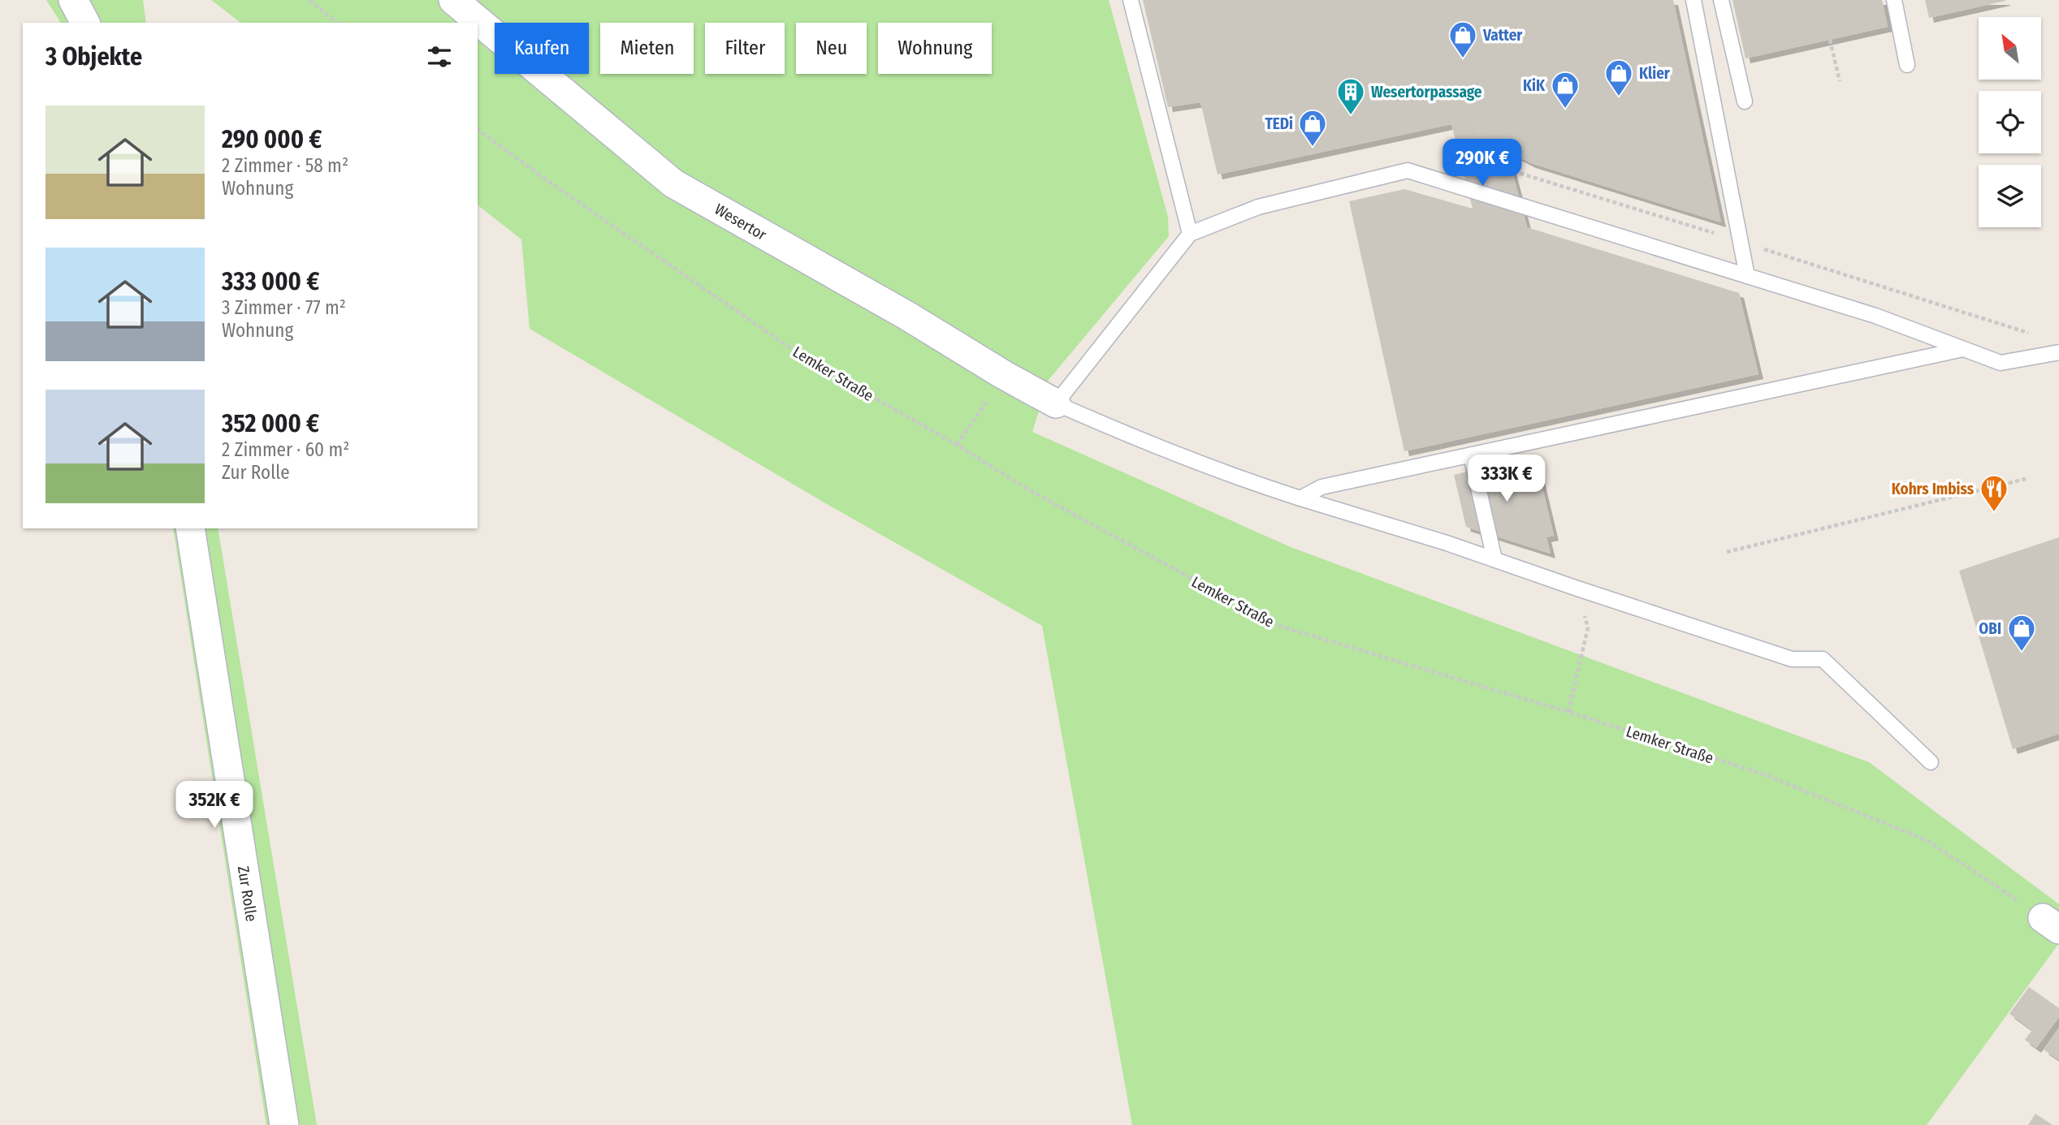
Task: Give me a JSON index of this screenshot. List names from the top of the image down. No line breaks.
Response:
{"streets":{"street":["Wesertor","Zur Rolle"],"path":["Lemker Straße"]},"places":{"shop":["Vatter","Klier","KiK","TEDi","OBI"],"building":["Wesertorpassage"],"restaurant":["Kohrs Imbiss"]},"north":"top left","page":{"chip":["Kaufen","Mieten","Filter","Neu","Wohnung"],"heading":"3 Objekte","list":[{"name":"290 000 €","note":"2 Zimmer · 58 m² · Wohnung"},{"name":"333 000 €","note":"3 Zimmer · 77 m² · Wohnung"},{"name":"352 000 €","note":"2 Zimmer · 60 m² · Zur Rolle"}],"price":["290K €","333K €","352K €"]}}
